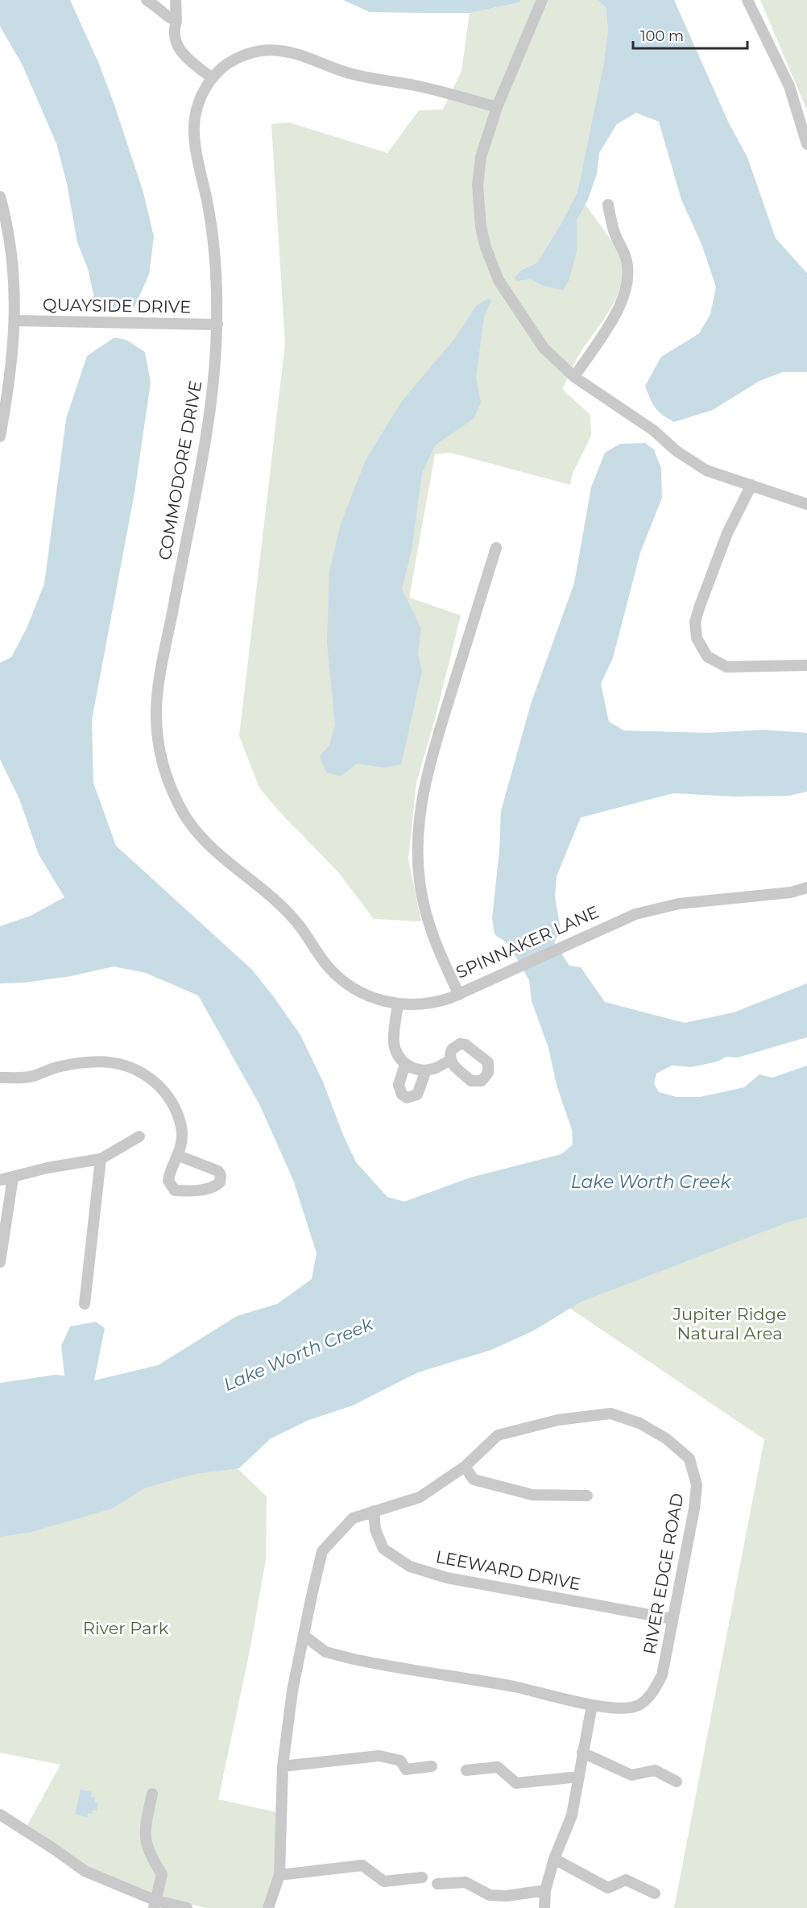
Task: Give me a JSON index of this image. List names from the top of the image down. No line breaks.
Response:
{"streets":{"street":["QUAYSIDE DRIVE","COMMODORE DRIVE","SPINNAKER LANE","LEEWARD DRIVE","RIVER EDGE ROAD"]},"crossings":[["QUAYSIDE DRIVE","COMMODORE DRIVE"],["COMMODORE DRIVE","SPINNAKER LANE"],["LEEWARD DRIVE","RIVER EDGE ROAD"]],"water":["Lake Worth Creek"],"parks":["Jupiter Ridge Natural Area","River Park"],"scale_bar":"100 m"}
